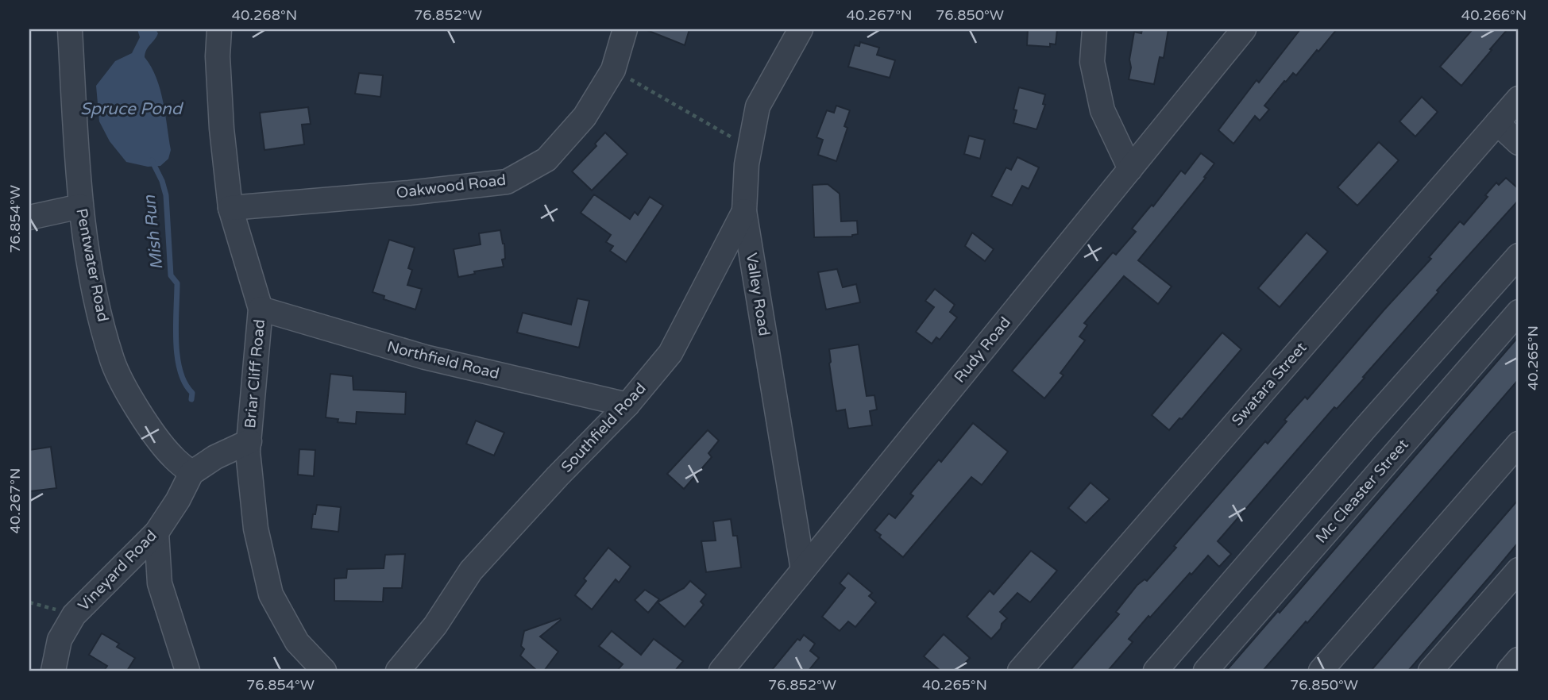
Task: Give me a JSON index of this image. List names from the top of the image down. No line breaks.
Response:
{"streets":{"street":["Oakwood Road","Pentwater Road","Valley Road","Rudy Road","Northfield Road","Briar Cliff Road","Swatara Street","Southfield Road","Mc Cleaster Street","Vineyard Road"]},"crossings":[["Oakwood Road","Briar Cliff Road"],["Pentwater Road","Vineyard Road"],["Valley Road","Rudy Road"],["Valley Road","Southfield Road"],["Northfield Road","Briar Cliff Road"],["Northfield Road","Southfield Road"],["Briar Cliff Road","Vineyard Road"]],"water":["Spruce Pond","Mish Run"],"coordinates":["40.268°N","76.852°W","40.267°N","76.850°W","40.266°N","76.854°W","40.265°N"]}
